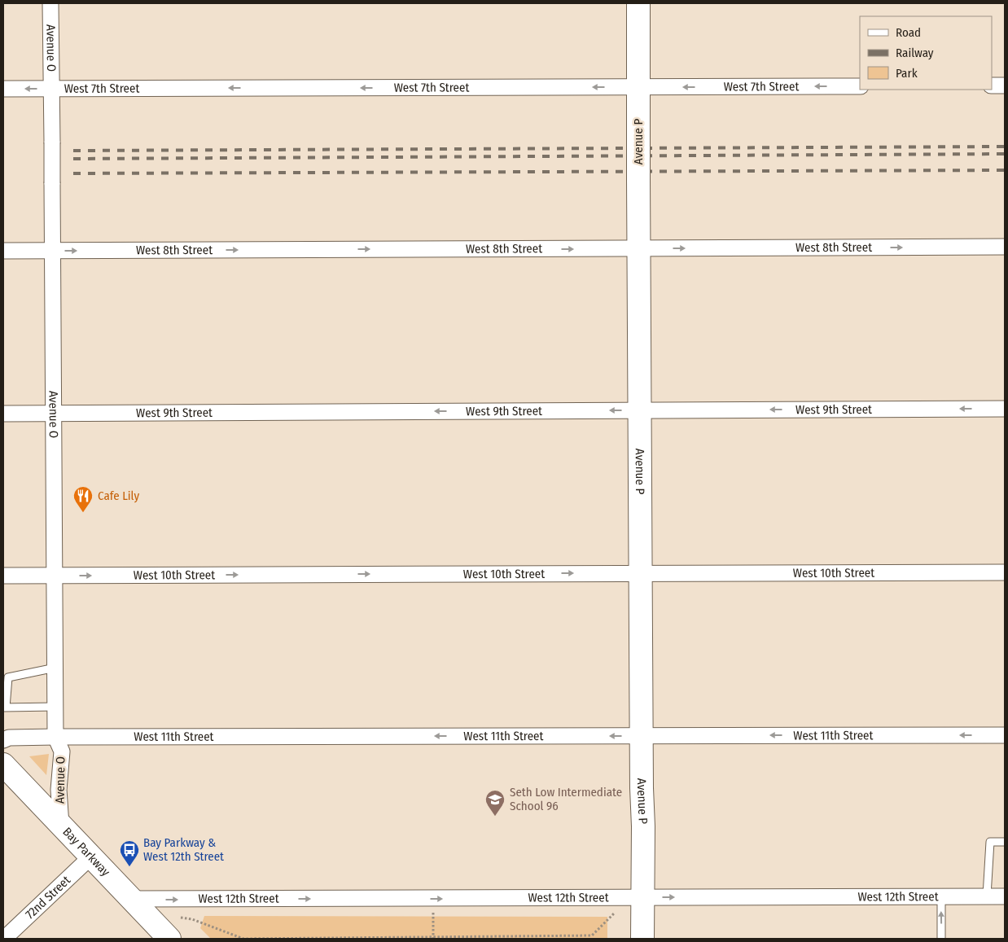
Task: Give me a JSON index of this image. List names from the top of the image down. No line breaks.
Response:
{"streets":{"main road":["Avenue P","Bay Parkway"],"street":["Avenue O","West 7th Street","West 8th Street","West 9th Street","West 10th Street","West 11th Street","West 12th Street","72nd Street"]},"crossings":[["Avenue O","West 7th Street"],["Avenue O","West 8th Street"],["Avenue O","West 9th Street"],["Avenue O","West 10th Street"],["Avenue O","West 11th Street"],["Avenue O","Bay Parkway"],["West 7th Street","Avenue P"],["Avenue P","West 8th Street"],["Avenue P","West 9th Street"],["Avenue P","West 10th Street"],["Avenue P","West 11th Street"],["Avenue P","West 12th Street"],["Bay Parkway","West 12th Street"],["Bay Parkway","72nd Street"]],"one_way":["West 7th Street","West 8th Street","West 9th Street","West 10th Street","West 11th Street","West 12th Street"],"places":{"restaurant":["Cafe Lily"],"school or university":["Seth Low Intermediate School 96"],"bus stop":["Bay Parkway & West 12th Street"]},"legend":["Road","Railway","Park"]}
